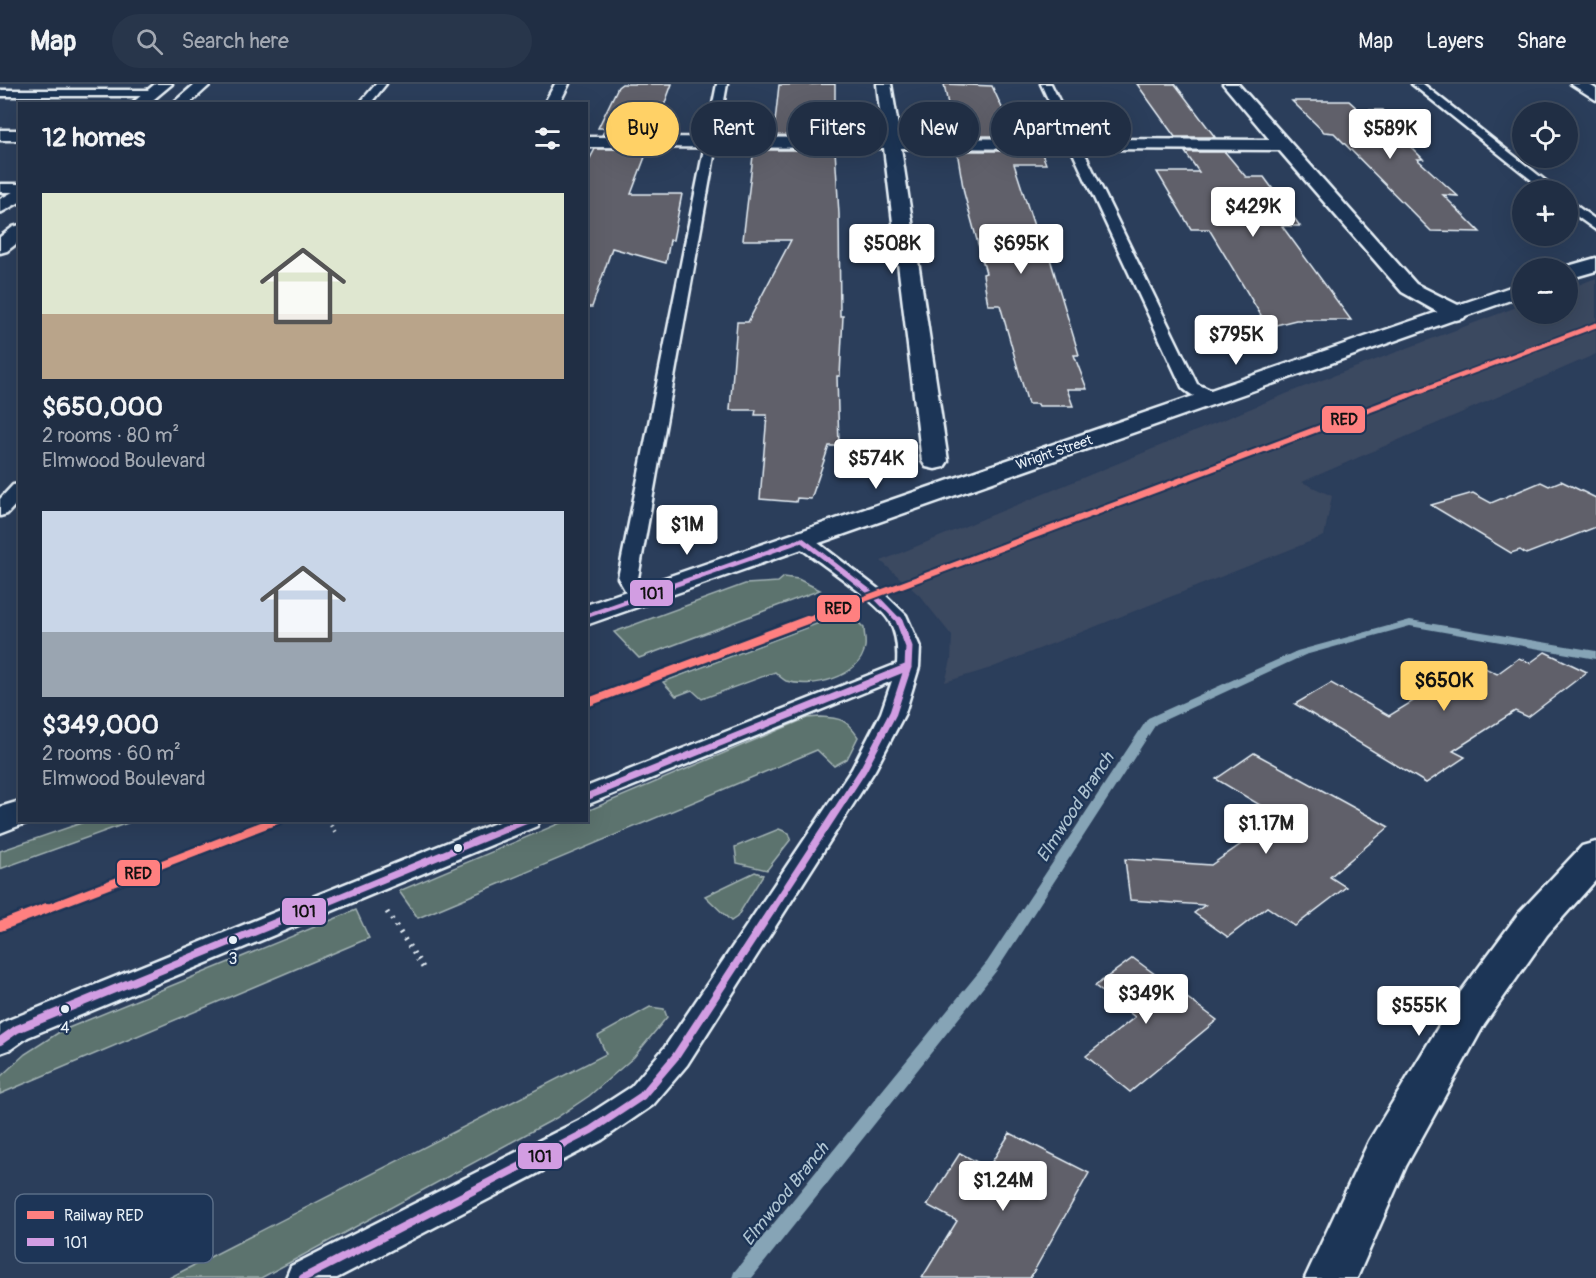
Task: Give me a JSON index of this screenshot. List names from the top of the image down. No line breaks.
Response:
{"streets":{"street":["Wright Street"]},"water":["Elmwood Branch"],"places":["3","4"],"lines":["rail line RED","transit line 101"],"legend":["Railway RED","101"],"page":{"header":"Map","search":"Search here","nav":["Map","Layers","Share"],"map_buttons":["+","−"],"chip":["Buy","Rent","Filters","New","Apartment"],"heading":"12 homes","price":["$589K","$429K","$508K","$695K","$795K","$574K","$1M","$650K","$1.17M","$349K","$555K","$1.24M"],"list":[{"name":"$650,000","note":"2 rooms · 80 m² · Elmwood Boulevard"},{"name":"$349,000","note":"2 rooms · 60 m² · Elmwood Boulevard"}]}}
